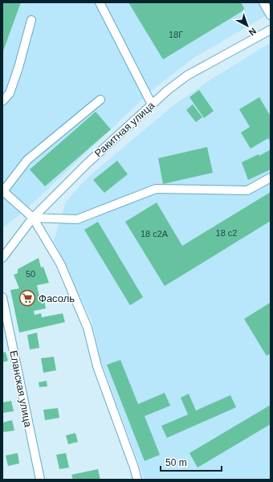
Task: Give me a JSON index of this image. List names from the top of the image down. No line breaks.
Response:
{"streets":{"street":["Ракитная улица","Еланская улица"]},"places":{"supermarket":["Фасоль"]},"house_numbers":["18Г","18 с2","18 с2А","50"],"scale_bar":"50 m","north":"bottom right"}
